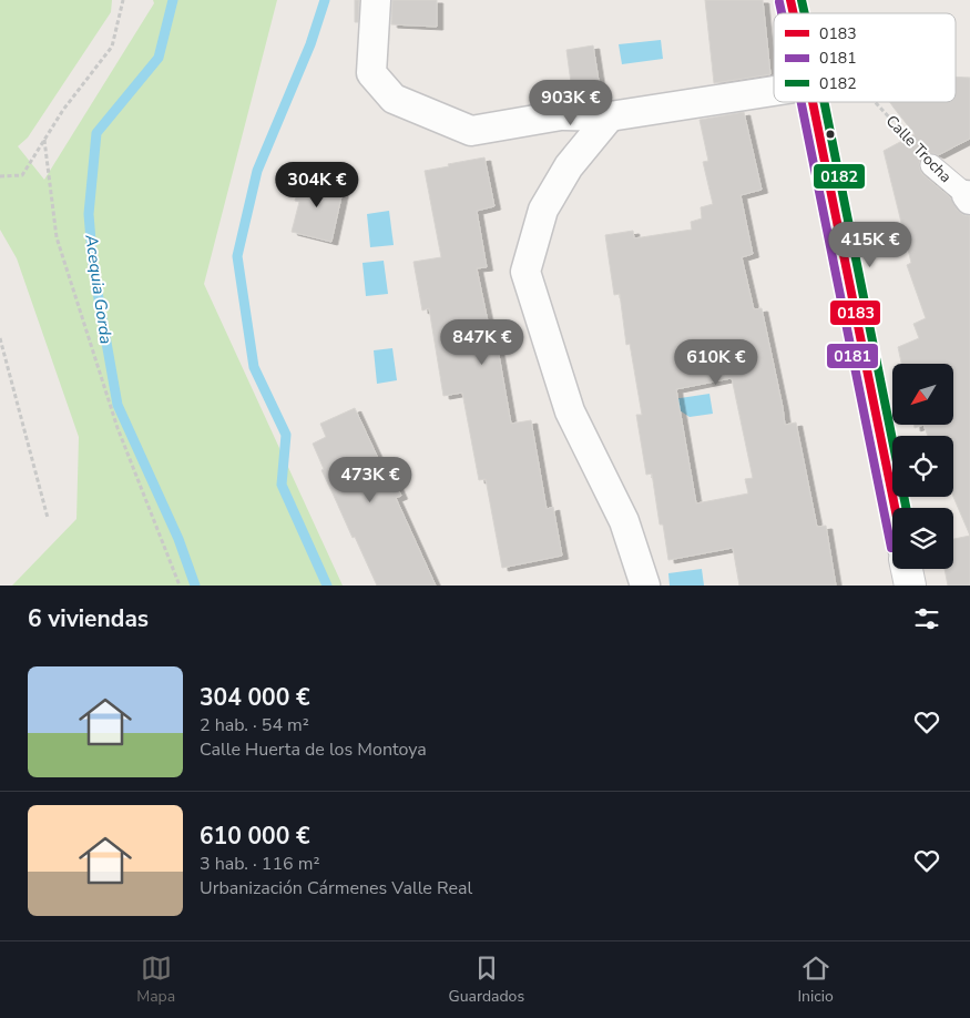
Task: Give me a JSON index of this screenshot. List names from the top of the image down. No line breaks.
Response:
{"streets":{"street":["Calle Trocha"]},"water":["Acequia Gorda"],"lines":["transit line 0183","transit line 0182","transit line 0181"],"legend":["0183","0181","0182"],"north":"bottom left","page":{"price":["903K €","304K €","415K €","847K €","610K €","473K €"],"heading":"6 viviendas","list":[{"name":"304 000 €","note":"2 hab. · 54 m² · Calle Huerta de los Montoya"},{"name":"610 000 €","note":"3 hab. · 116 m² · Urbanización Cármenes Valle Real"}],"tabs":["Mapa","Guardados","Inicio"]}}
